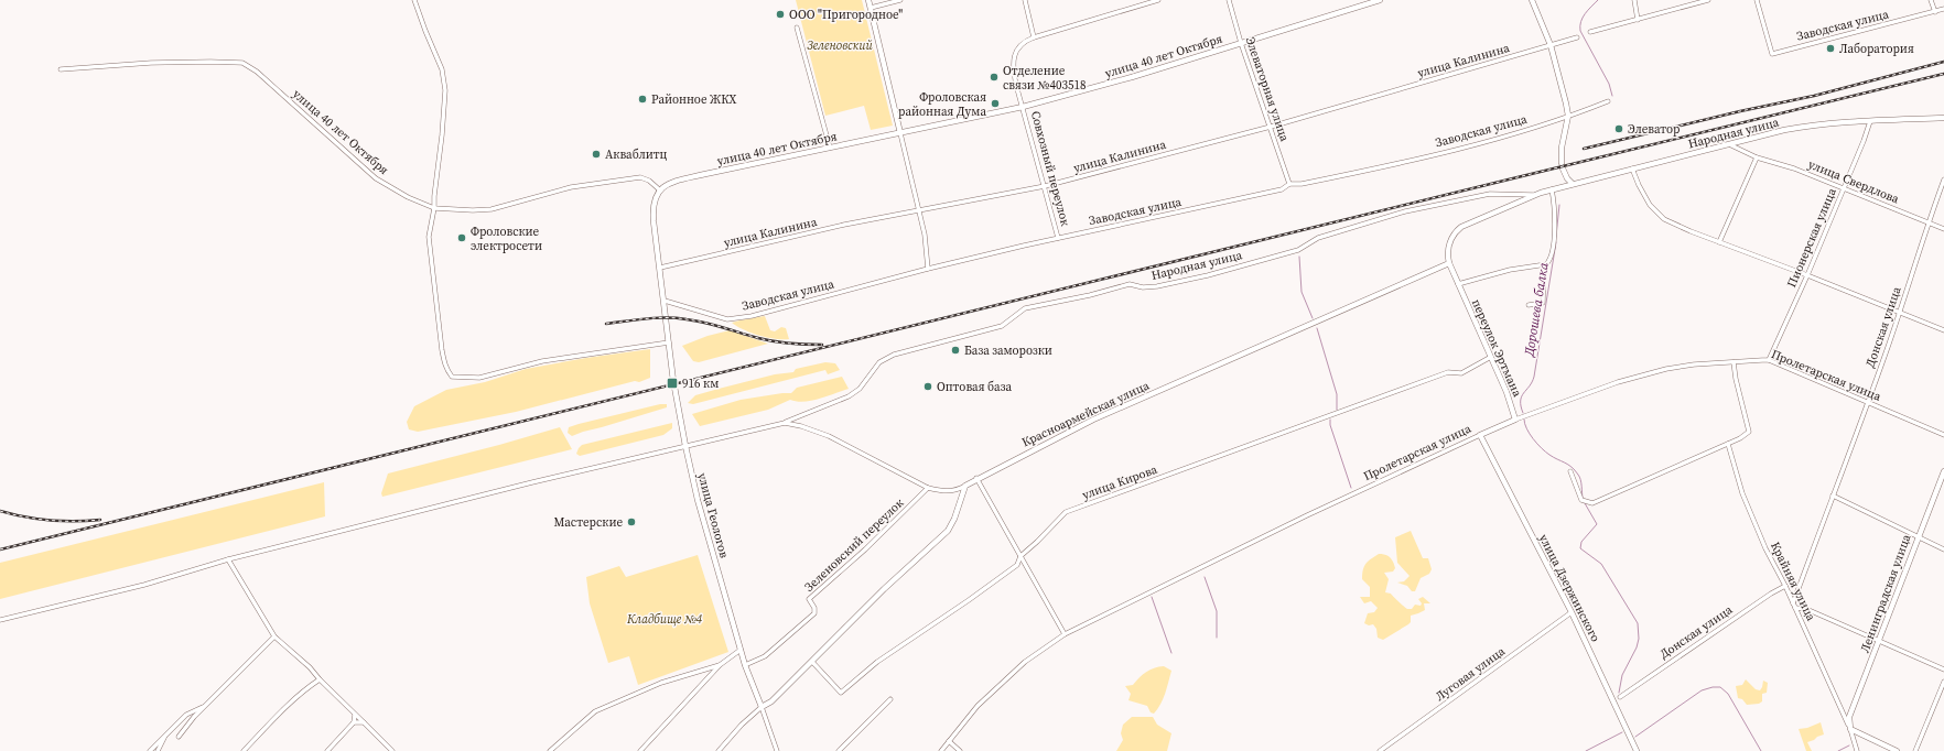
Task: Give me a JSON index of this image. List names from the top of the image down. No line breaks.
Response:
{"streets":{"street":["Заводская улица","улица 40 лет Октября","улица Калинина","Элеваторная улица","Народная улица","Совхозный переулок","улица Свердлова","Пионерская улица","Донская улица","переулок Эртмана","Пролетарская улица","Красноармейская улица","улица Кирова","улица Геологов","Зеленовский переулок","Крайняя улица","улица Дзержинского","Ленинградская улица","Луговая улица"]},"crossings":[["Заводская улица","Элеваторная улица"],["Заводская улица","Совхозный переулок"],["улица 40 лет Октября","Элеваторная улица"],["улица 40 лет Октября","Совхозный переулок"],["улица Калинина","Элеваторная улица"],["улица Калинина","Совхозный переулок"],["Народная улица","улица Свердлова"],["Народная улица","Пионерская улица"],["Народная улица","переулок Эртмана"],["Народная улица","Красноармейская улица"],["улица Свердлова","Пионерская улица"],["улица Свердлова","Донская улица"],["Пионерская улица","Пролетарская улица"],["Донская улица","Пролетарская улица"],["Донская улица","Крайняя улица"],["переулок Эртмана","Пролетарская улица"],["переулок Эртмана","Красноармейская улица"],["переулок Эртмана","улица Кирова"],["Пролетарская улица","улица Дзержинского"],["улица Геологов","Зеленовский переулок"],["Крайняя улица","Ленинградская улица"],["улица Дзержинского","Луговая улица"]],"water":["Дорошева балка"],"parks":["Зеленовский","Кладбище №4"],"places":{"other":["ООО \"Пригородное\"","Лаборатория","Отделение связи №403518","Районное ЖКХ","Фроловская районная Дума","Элеватор","Акваблитц","Фроловские электросети","База заморозки","Оптовая база","Мастерские"],"transit":["916 км"]}}
